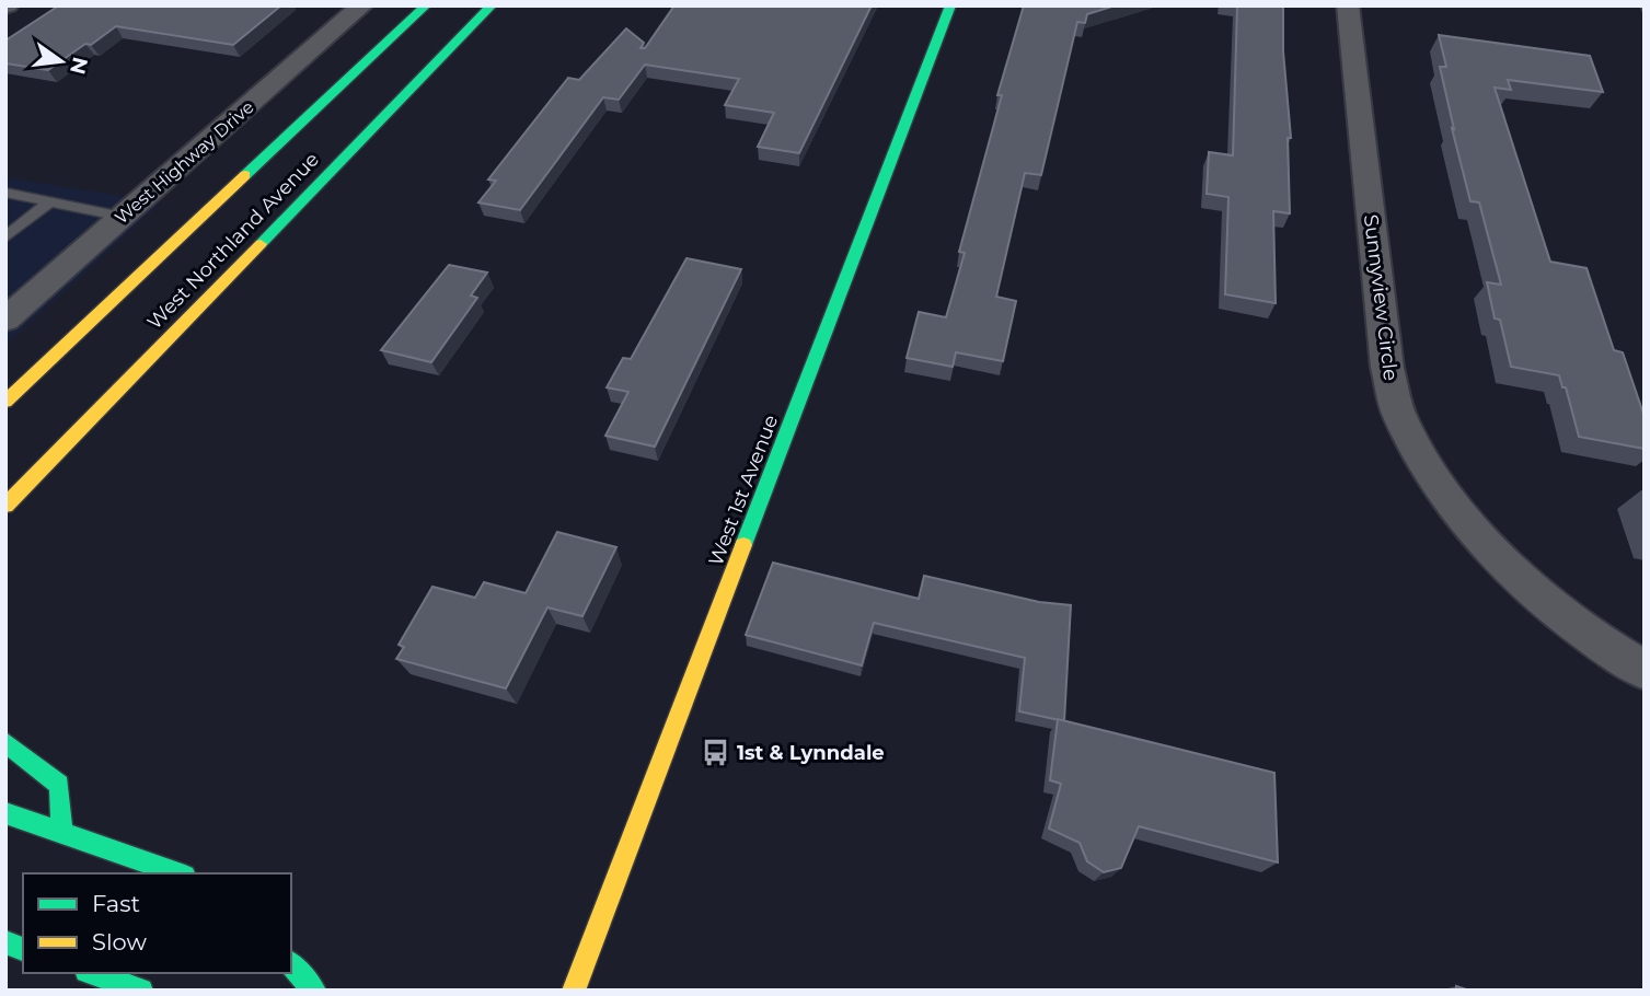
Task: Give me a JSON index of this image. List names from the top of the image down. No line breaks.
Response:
{"streets":{"main road":["West Northland Avenue","West 1st Avenue"],"street":["West Highway Drive","Sunnyview Circle"]},"places":{"bus stop":["1st & Lynndale"]},"legend":["Fast","Slow"],"north":"right"}
